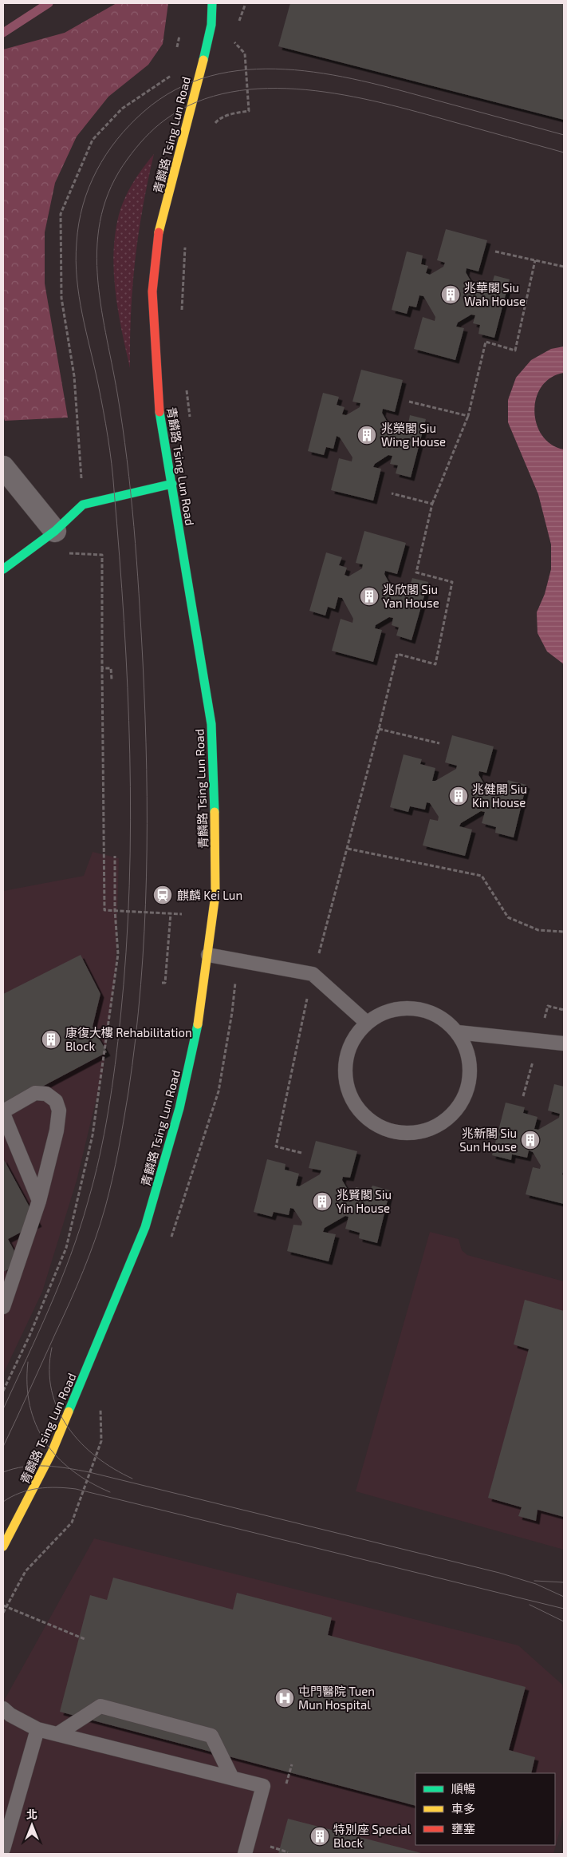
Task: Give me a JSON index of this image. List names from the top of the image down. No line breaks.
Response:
{"streets":{"street":["青麟路 Tsing Lun Road"]},"places":{"building":["兆華閣 Siu Wah House","兆榮閣 Siu Wing House","兆欣閣 Siu Yan House","兆健閣 Siu Kin House","康復大樓 Rehabilitation Block","兆新閣 Siu Sun House","兆賢閣 Siu Yin House","特別座 Special Block"],"station":["麒麟 Kei Lun"],"hospital":["屯門醫院 Tuen Mun Hospital"]},"legend":["順暢","車多","壅塞"],"north":"top"}
